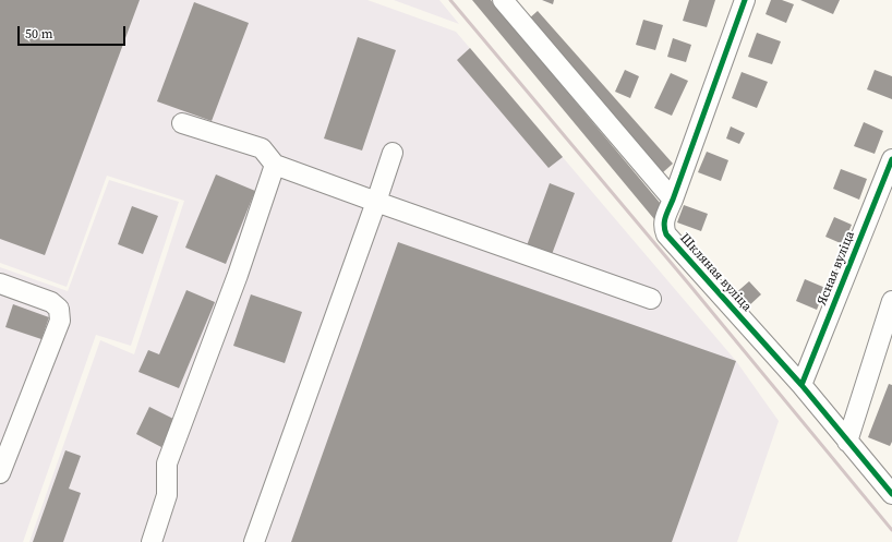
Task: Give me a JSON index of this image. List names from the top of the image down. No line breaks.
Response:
{"streets":{"street":["Ясная вуліца","Шкляная вуліца"]},"crossings":[["Ясная вуліца","Шкляная вуліца"]],"scale_bar":"50 m"}
